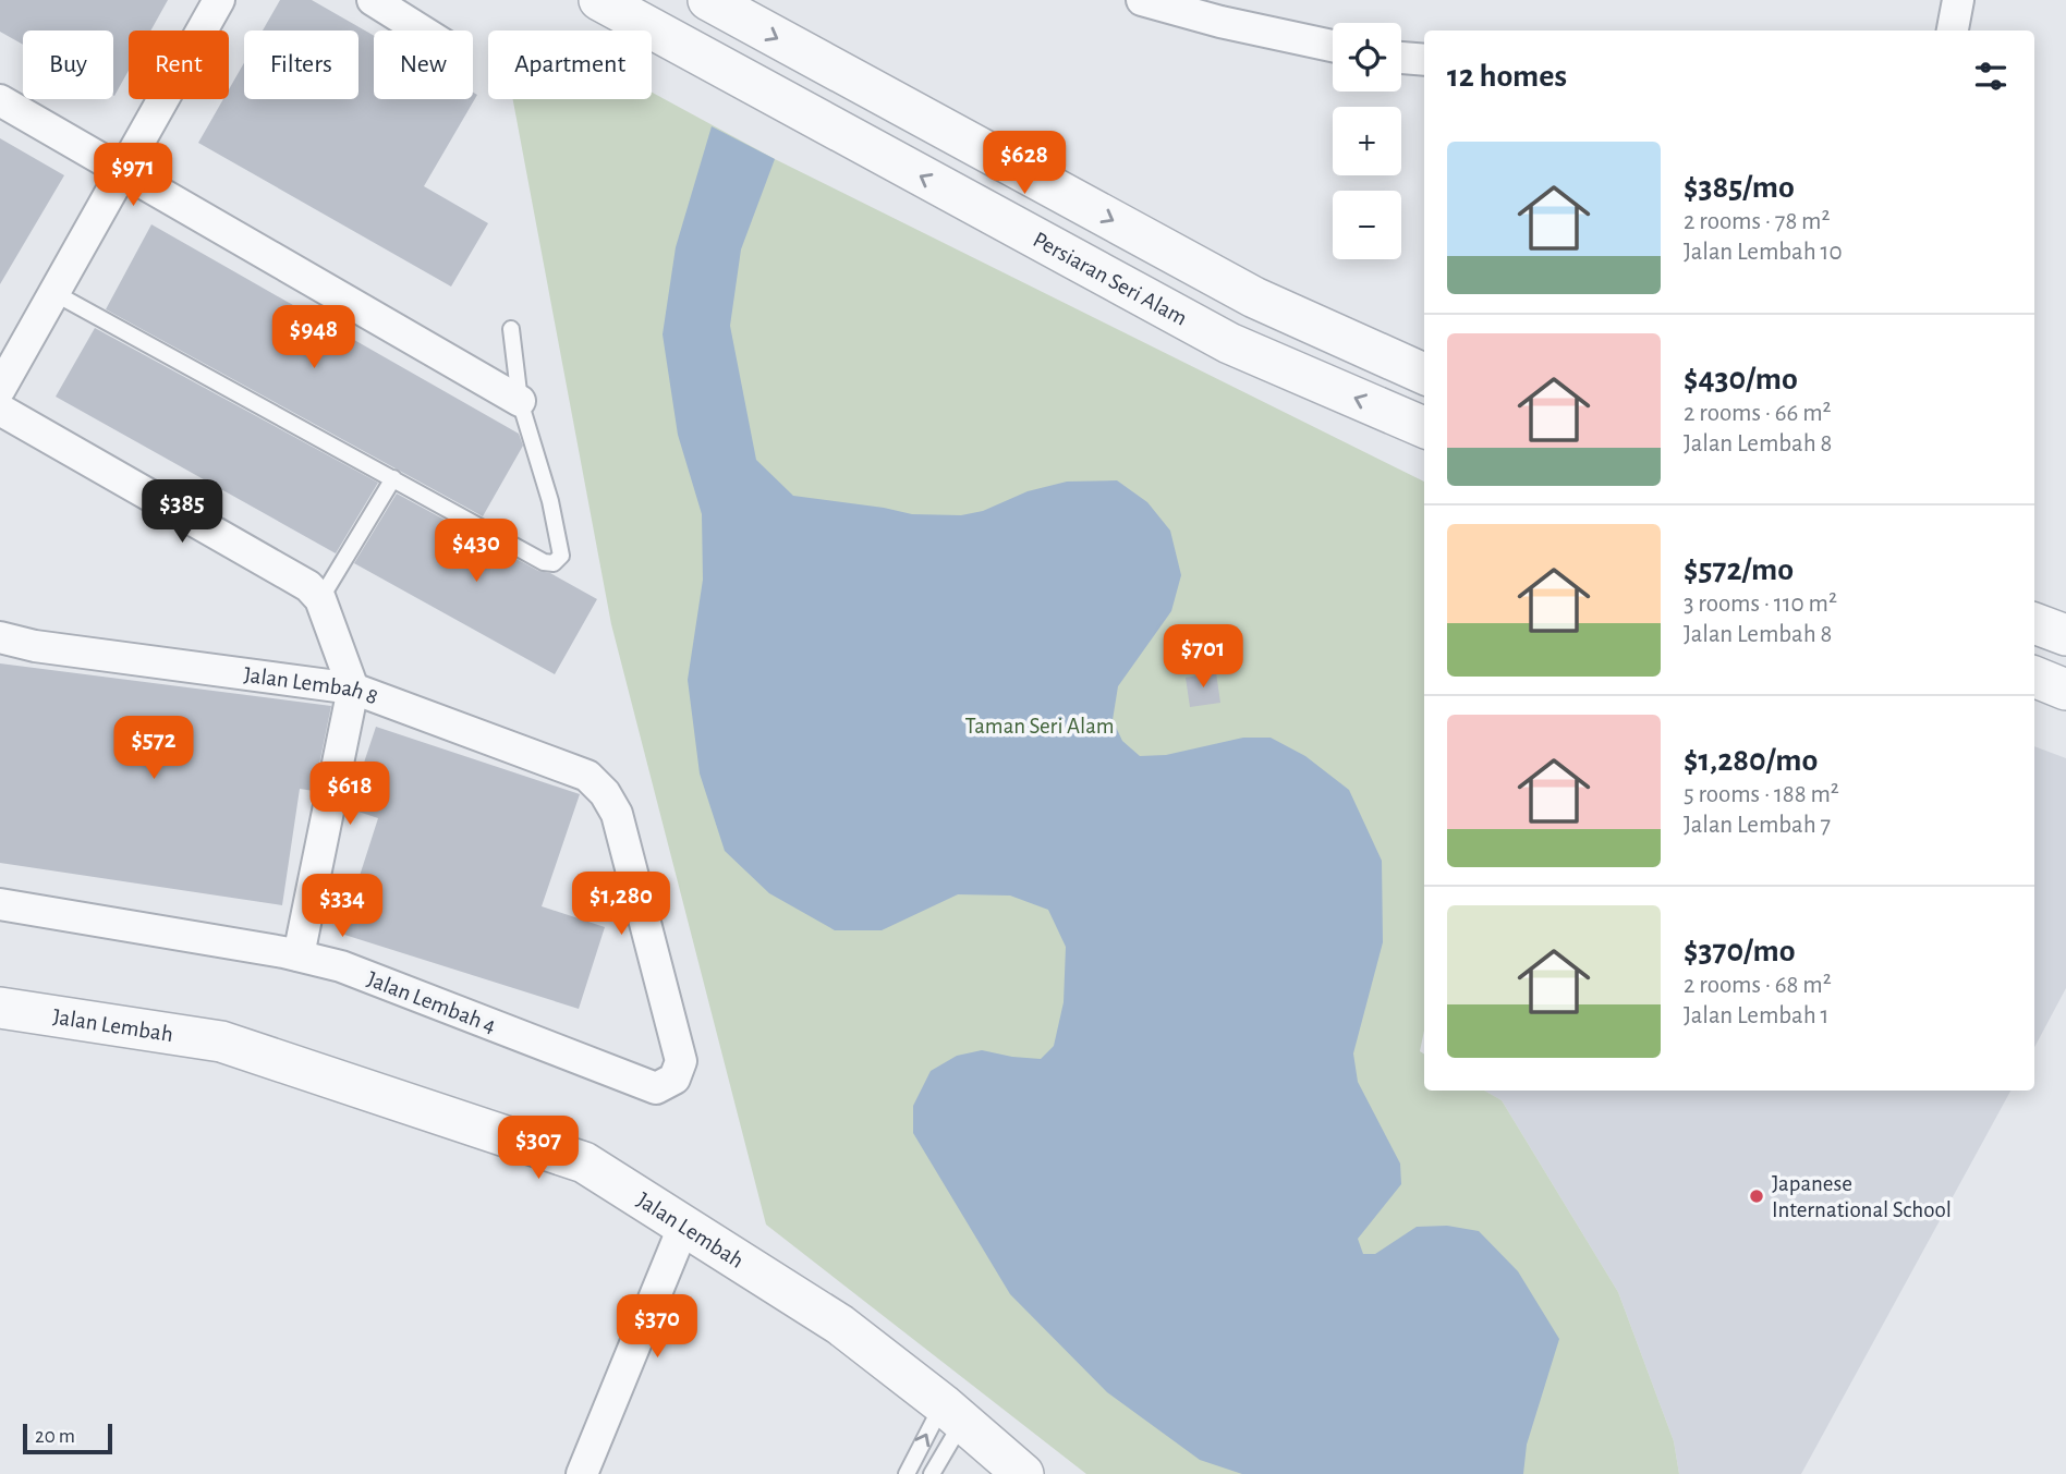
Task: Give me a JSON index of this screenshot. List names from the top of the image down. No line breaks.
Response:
{"streets":{"street":["Persiaran Seri Alam","Jalan Lembah 8","Jalan Lembah 4","Jalan Lembah"]},"crossings":[["Jalan Lembah 8","Jalan Lembah 4"]],"parks":["Taman Seri Alam"],"places":["Japanese International School"],"scale_bar":"20 m","page":{"map_buttons":["+","−"],"chip":["Buy","Rent","Filters","New","Apartment"],"heading":"12 homes","list":[{"name":"$385/mo","note":"2 rooms · 78 m² · Jalan Lembah 10"},{"name":"$430/mo","note":"2 rooms · 66 m² · Jalan Lembah 8"},{"name":"$572/mo","note":"3 rooms · 110 m² · Jalan Lembah 8"},{"name":"$1,280/mo","note":"5 rooms · 188 m² · Jalan Lembah 7"},{"name":"$370/mo","note":"2 rooms · 68 m² · Jalan Lembah 1"}],"price":["$628","$971","$948","$385","$430","$701","$572","$618","$1,280","$334","$307","$370"],"scale":"20 m"}}
